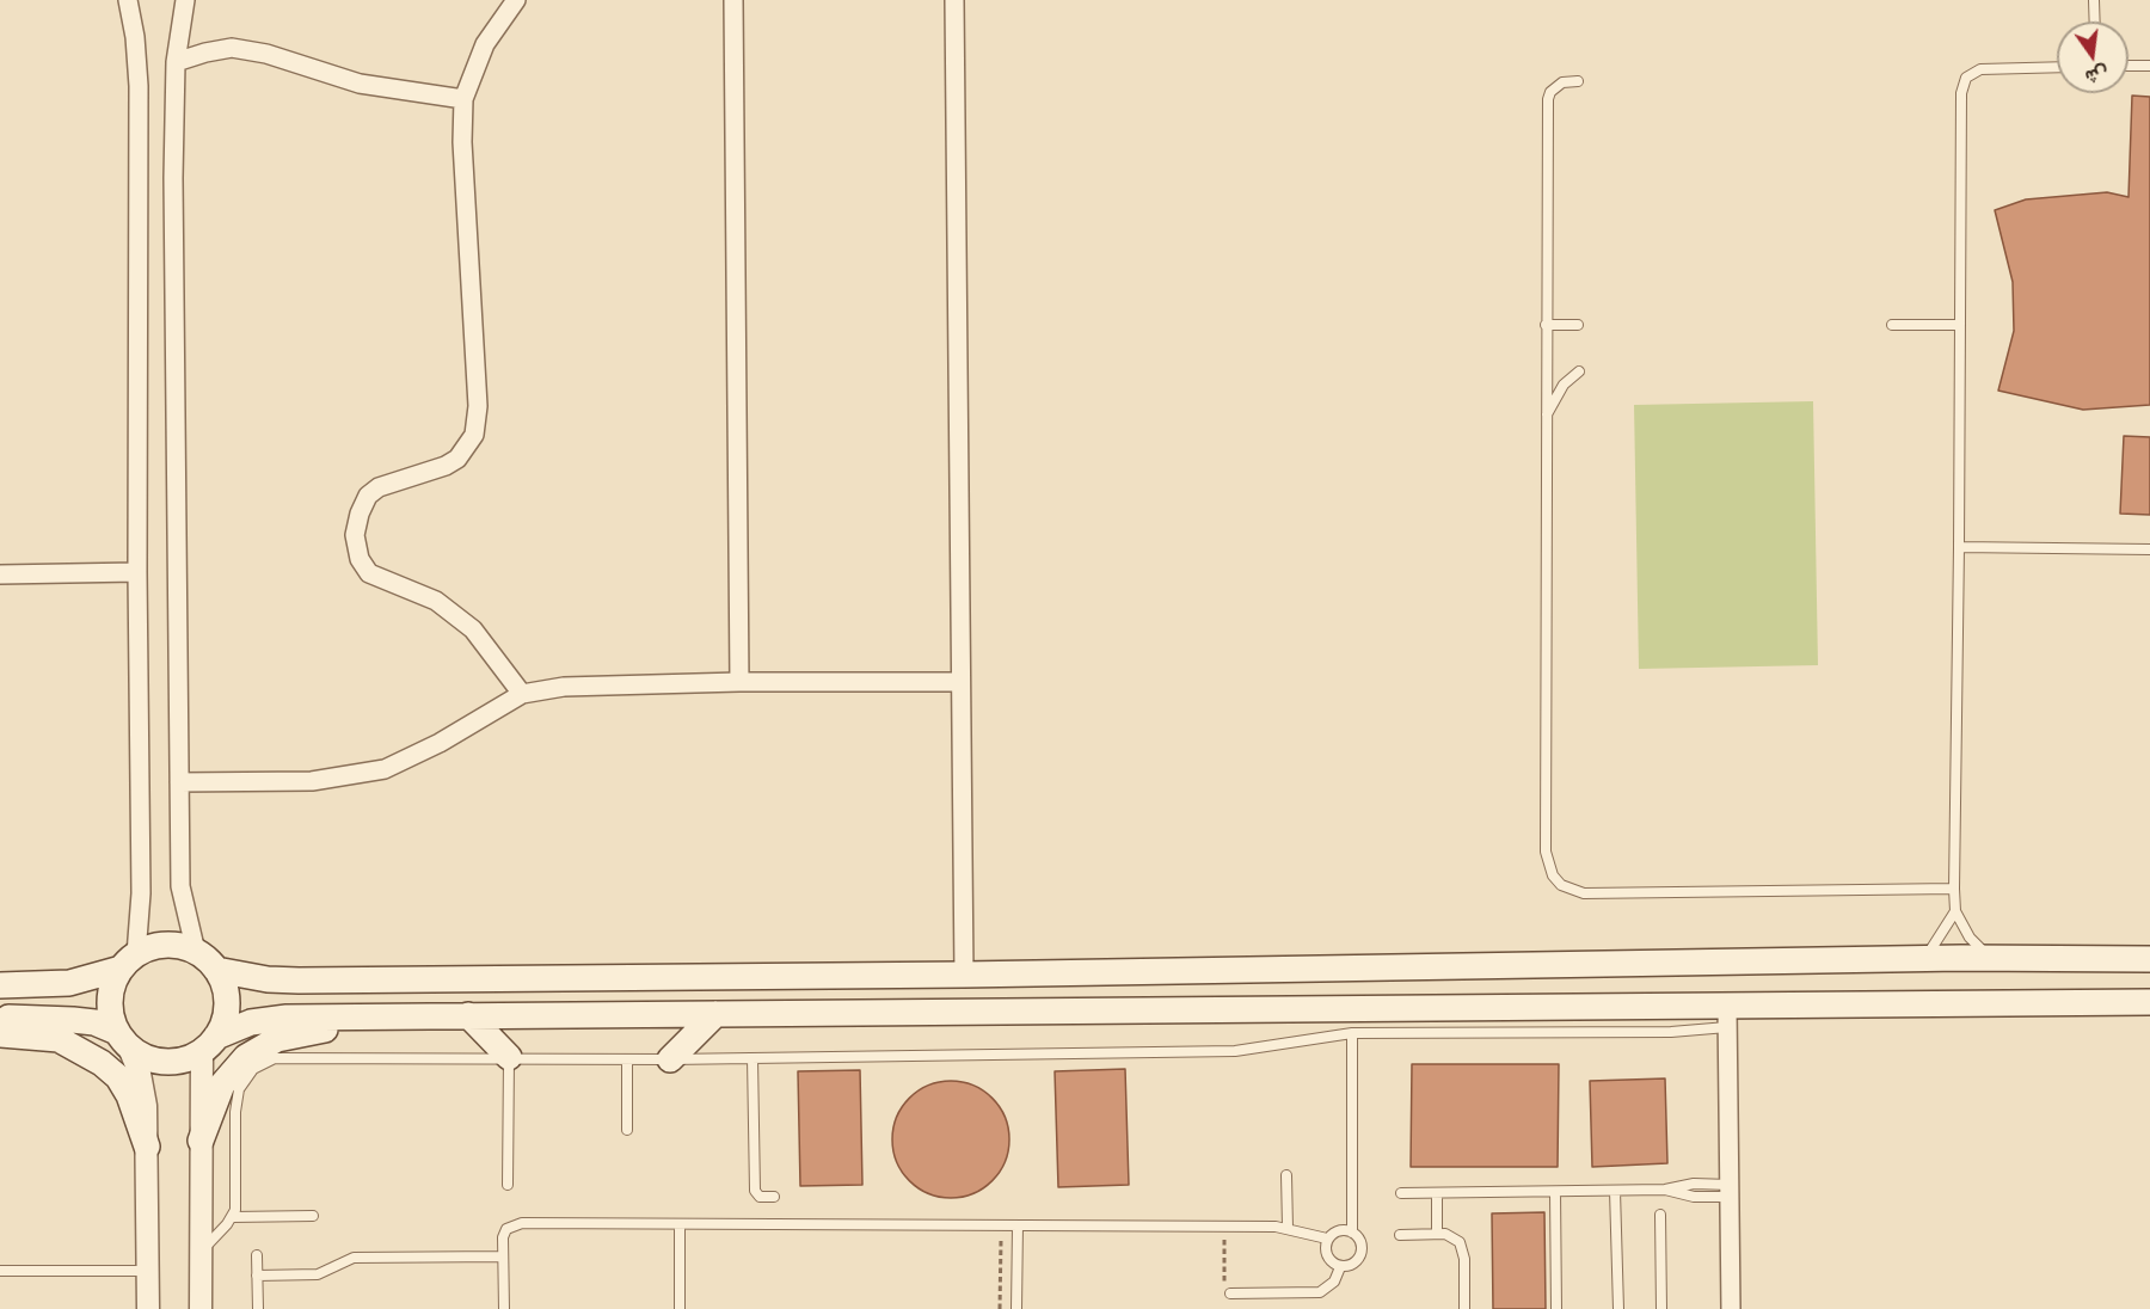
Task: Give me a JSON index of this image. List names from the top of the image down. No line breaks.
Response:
{"north":"bottom"}
